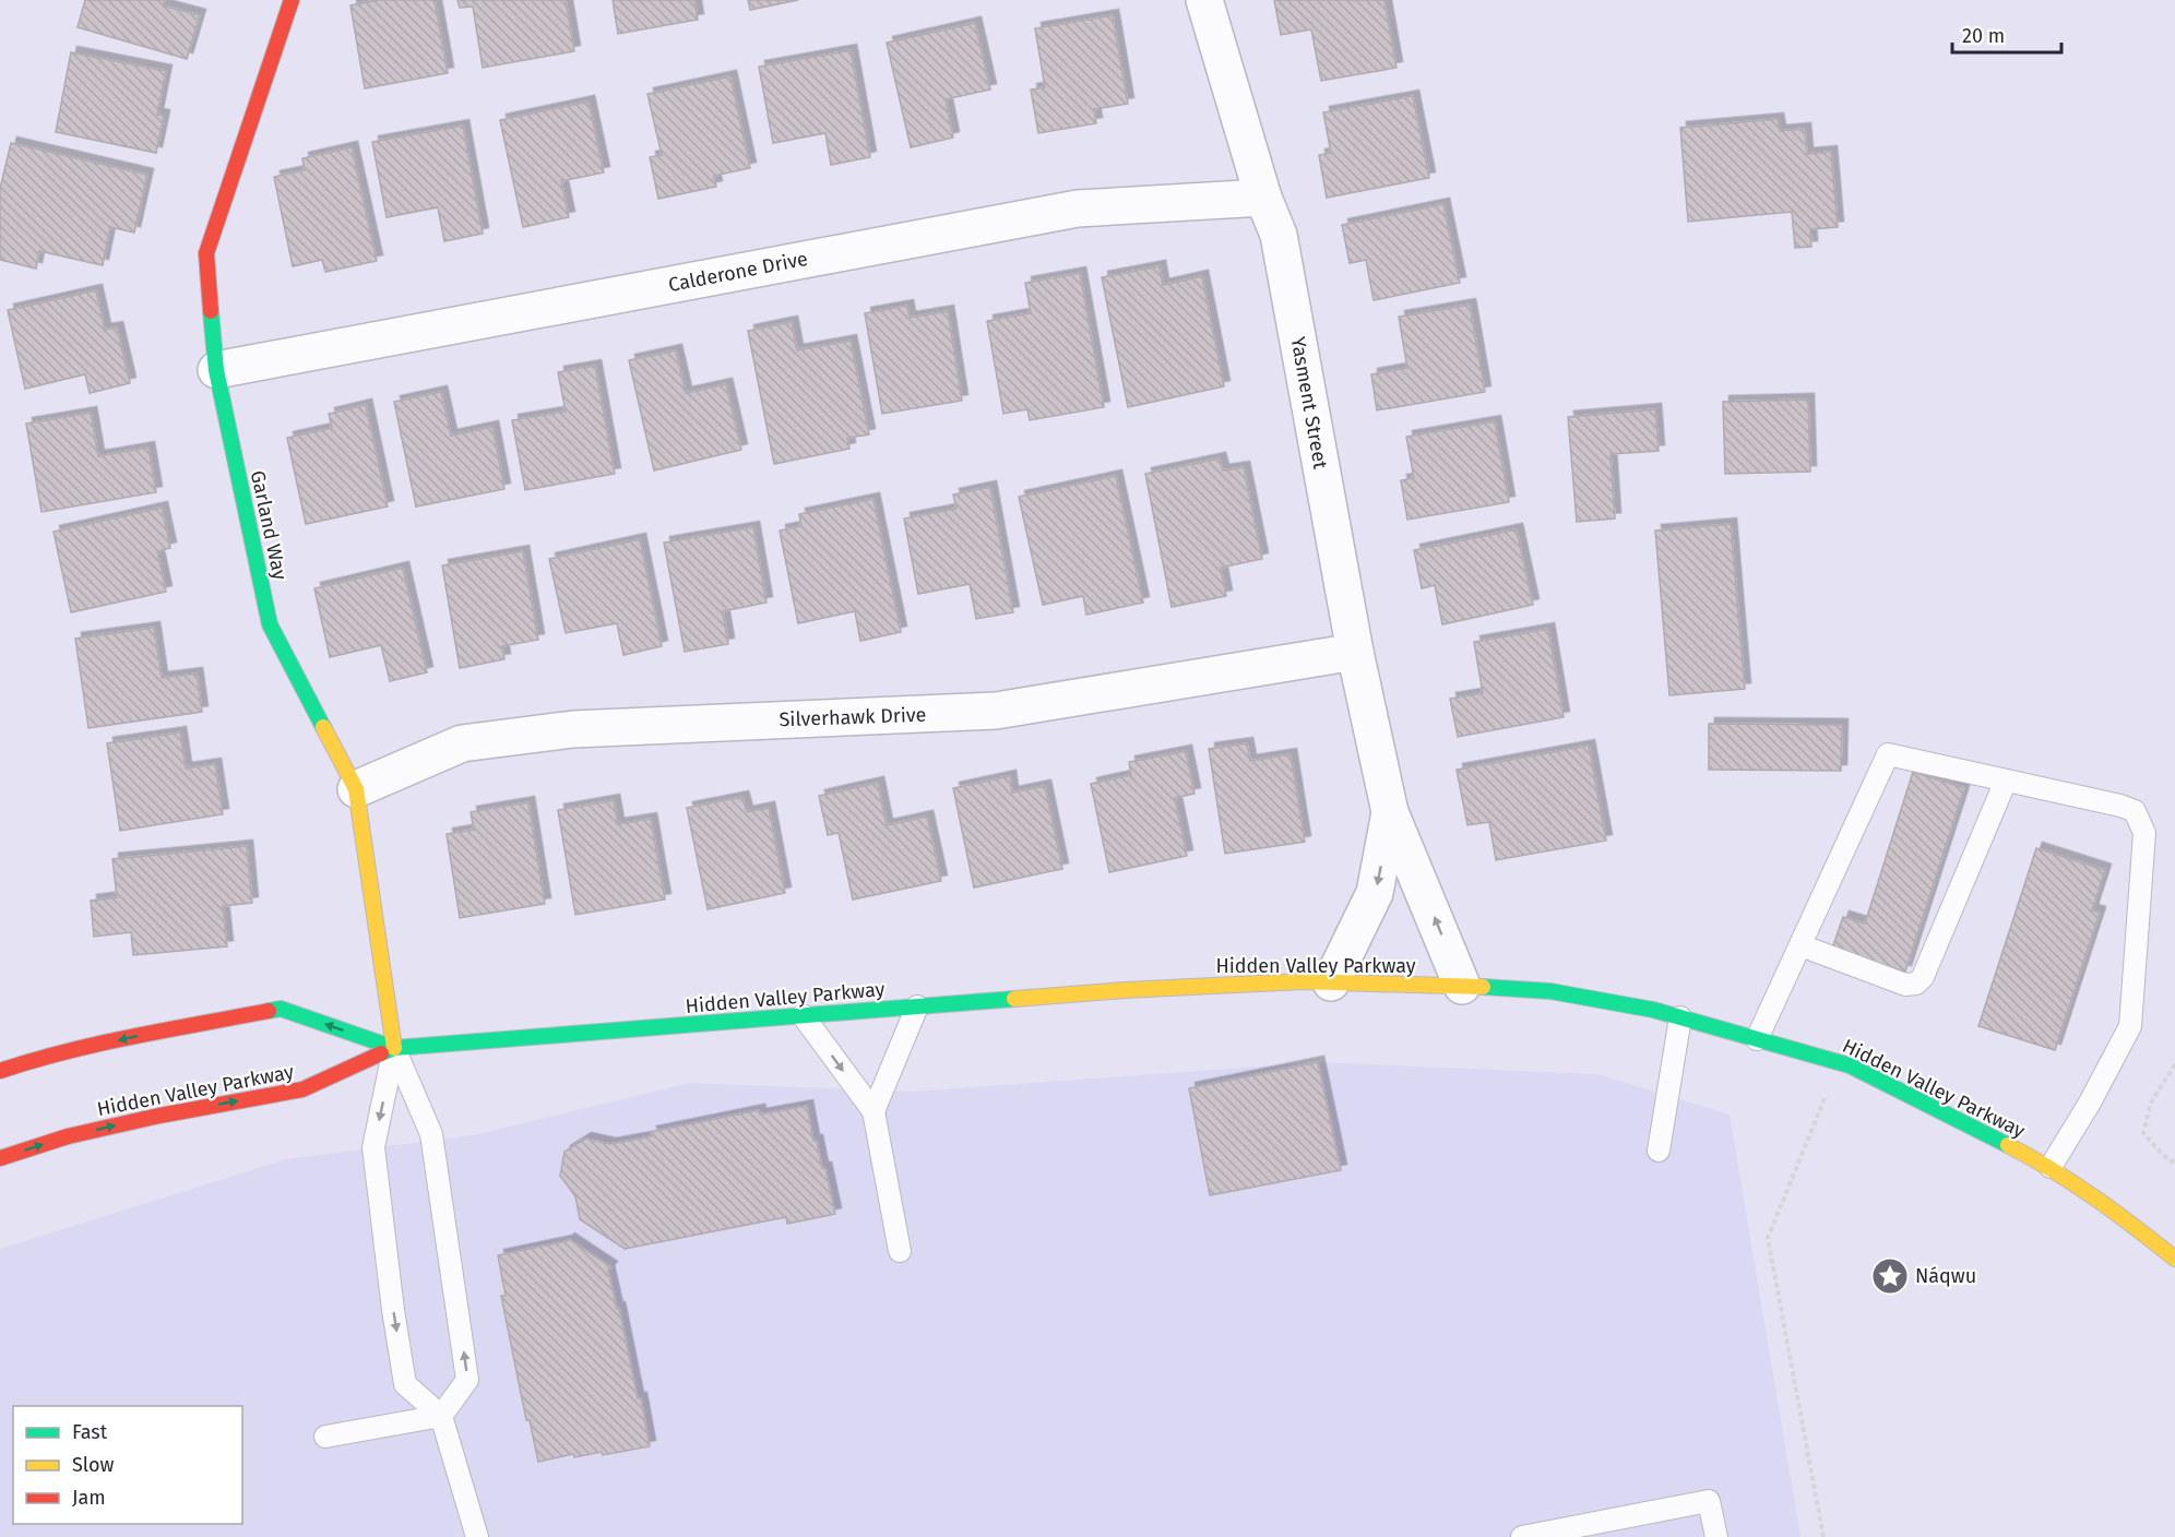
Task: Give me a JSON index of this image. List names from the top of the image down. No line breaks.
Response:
{"streets":{"main road":["Garland Way","Hidden Valley Parkway"],"street":["Calderone Drive","Yasment Street","Silverhawk Drive"]},"crossings":[["Calderone Drive","Yasment Street"],["Calderone Drive","Garland Way"],["Yasment Street","Silverhawk Drive"],["Yasment Street","Hidden Valley Parkway"],["Garland Way","Silverhawk Drive"],["Garland Way","Hidden Valley Parkway"]],"places":{"place":["Náqwu"]},"legend":["Fast","Slow","Jam"],"scale_bar":"20 m"}
